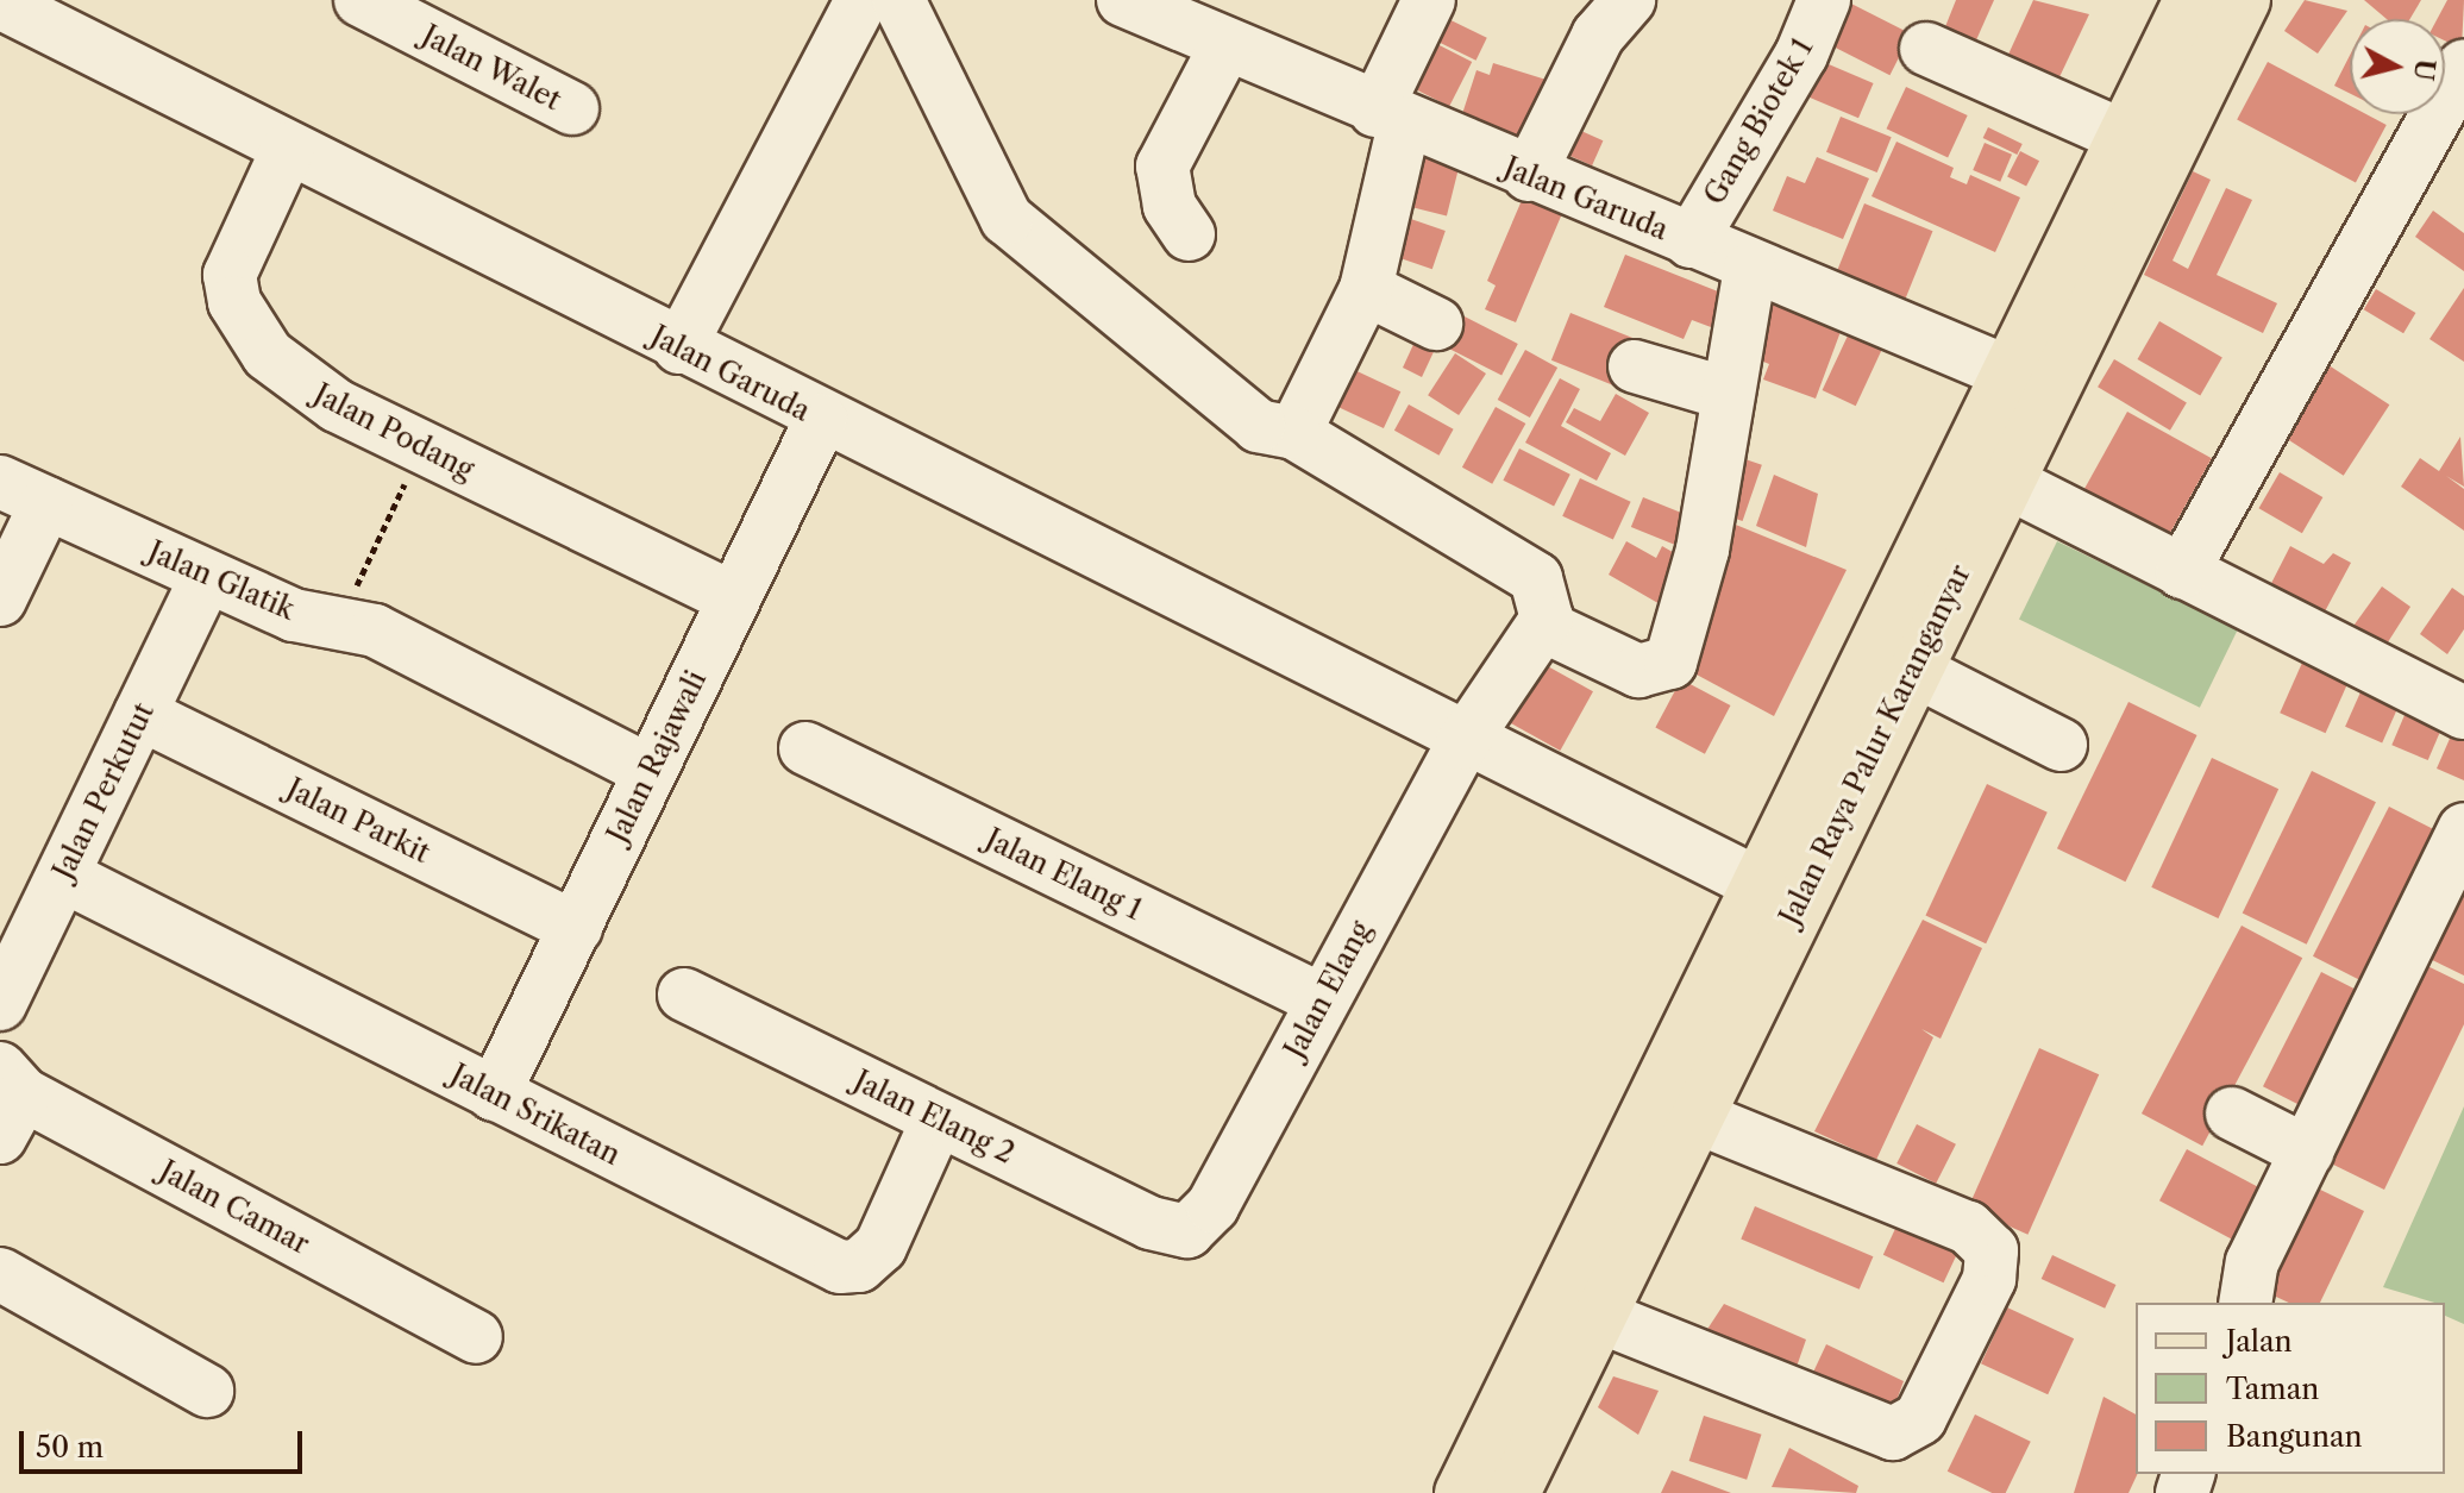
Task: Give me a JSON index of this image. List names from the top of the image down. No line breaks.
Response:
{"streets":{"main road":["Jalan Raya Palur Karanganyar"],"street":["Jalan Walet","Gang Biotek 1","Jalan Garuda","Jalan Podang","Jalan Glatik","Jalan Rajawali","Jalan Perkutut","Jalan Parkit","Jalan Elang 1","Jalan Elang","Jalan Srikatan","Jalan Elang 2","Jalan Camar"]},"crossings":[["Gang Biotek 1","Jalan Garuda"],["Jalan Garuda","Jalan Podang"],["Jalan Garuda","Jalan Raya Palur Karanganyar"],["Jalan Garuda","Jalan Rajawali"],["Jalan Garuda","Jalan Elang"],["Jalan Podang","Jalan Rajawali"],["Jalan Glatik","Jalan Rajawali"],["Jalan Glatik","Jalan Perkutut"],["Jalan Rajawali","Jalan Parkit"],["Jalan Rajawali","Jalan Srikatan"],["Jalan Perkutut","Jalan Parkit"],["Jalan Perkutut","Jalan Srikatan"],["Jalan Elang 1","Jalan Elang"],["Jalan Elang","Jalan Elang 2"],["Jalan Srikatan","Jalan Elang 2"]],"legend":["Jalan","Taman","Bangunan"],"scale_bar":"50 m","north":"right"}
